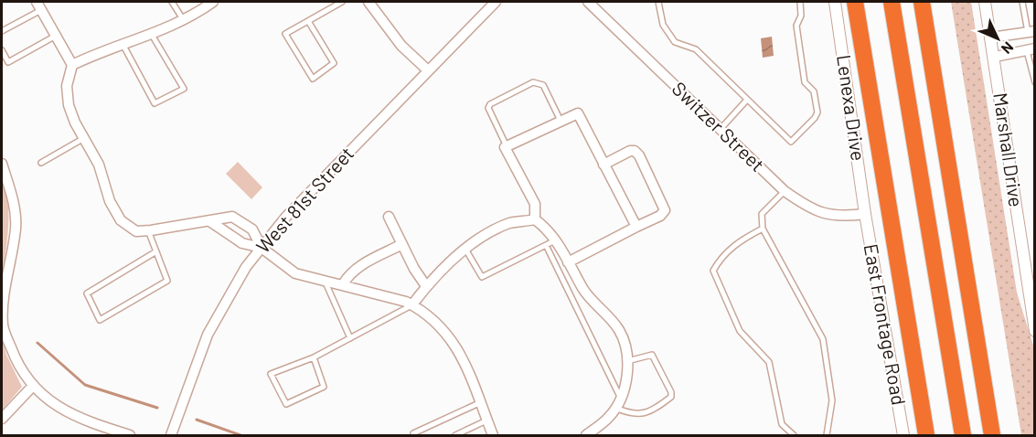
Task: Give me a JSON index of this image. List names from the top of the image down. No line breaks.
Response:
{"streets":{"street":["Lenexa Drive","Switzer Street","Marshall Drive","West 81st Street","East Frontage Road"]},"crossings":[["Lenexa Drive","Switzer Street"],["Lenexa Drive","East Frontage Road"],["Switzer Street","East Frontage Road"]],"north":"bottom right"}
